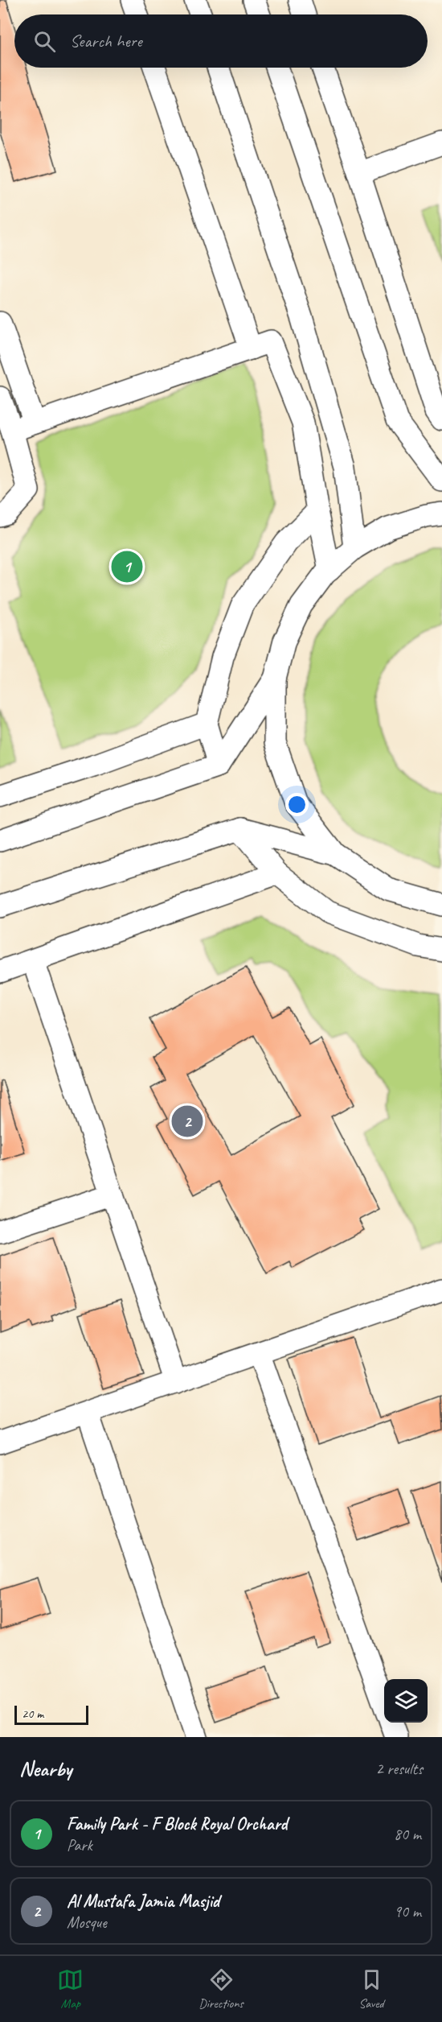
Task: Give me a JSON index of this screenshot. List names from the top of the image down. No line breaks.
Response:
{"scale_bar":"20 m","page":{"search":"Search here","pins":["1","2"],"scale":"20 m","heading":["Nearby","2 results"],"list":[{"mark":"1","name":"Family Park - F Block Royal Orchard","note":"Park","value":"80 m"},{"mark":"2","name":"Al Mustafa Jamia Masjid","note":"Mosque","value":"90 m"}],"nav":["Map","Directions","Saved"]}}
